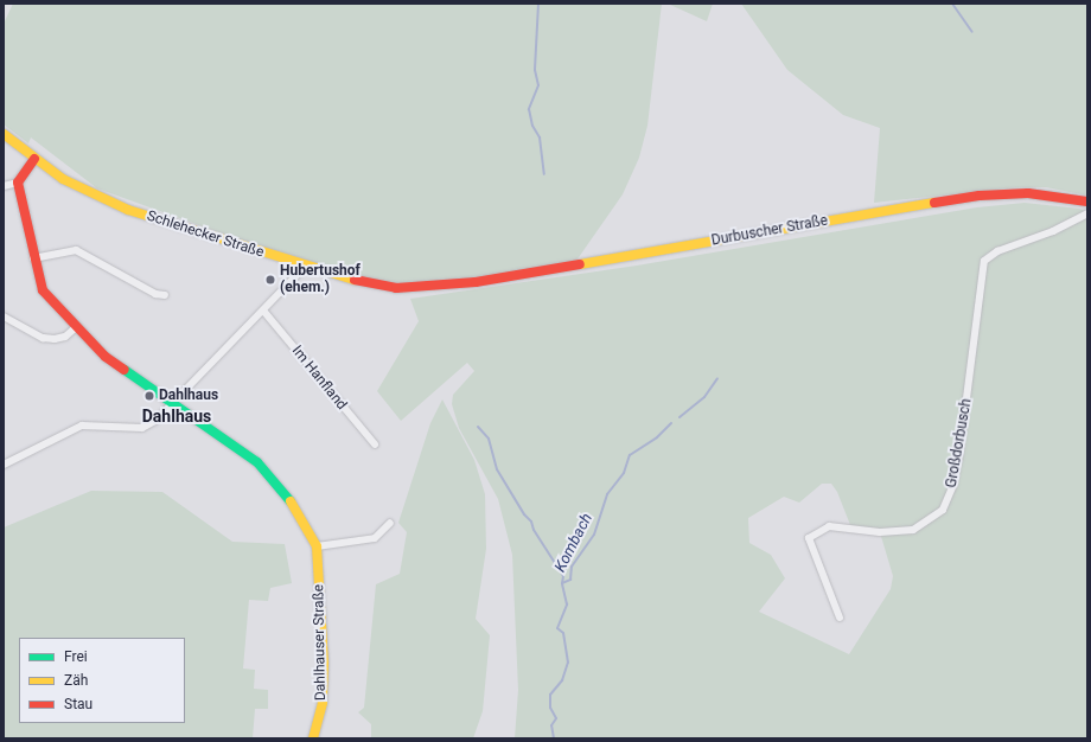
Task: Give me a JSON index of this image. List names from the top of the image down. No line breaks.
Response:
{"streets":{"main road":["Durbuscher Straße","Schlehecker Straße","Dahlhauser Straße"],"street":["Im Hanfland","Großdorbusch"]},"crossings":[["Durbuscher Straße","Schlehecker Straße"]],"districts":["Dahlhaus"],"water":["Kombach"],"places":["Hubertushof (ehem.)","Dahlhaus"],"legend":["Frei","Zäh","Stau"]}
